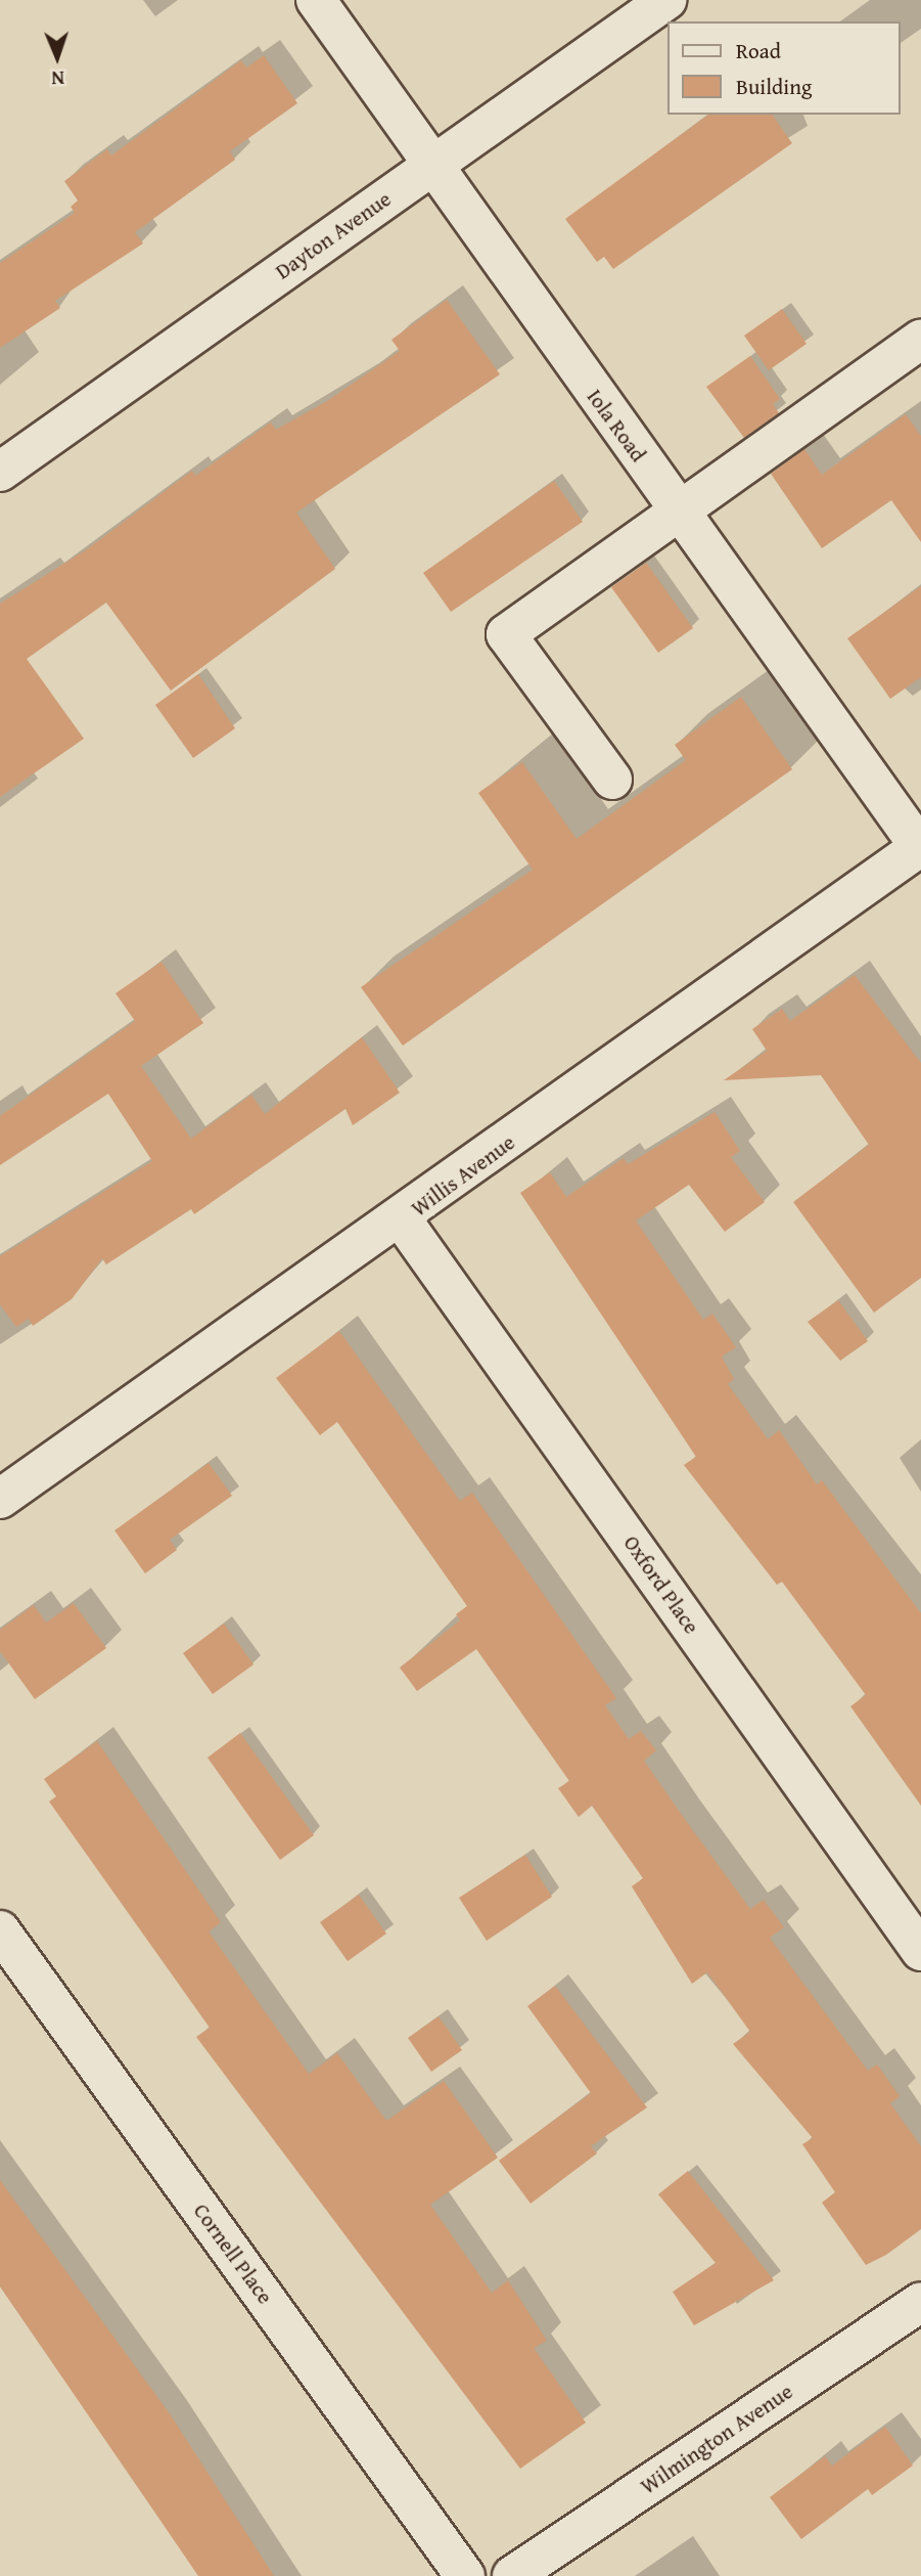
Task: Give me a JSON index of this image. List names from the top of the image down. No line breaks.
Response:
{"streets":{"street":["Dayton Avenue","Iola Road","Willis Avenue","Oxford Place","Cornell Place","Wilmington Avenue"]},"crossings":[["Dayton Avenue","Iola Road"],["Iola Road","Willis Avenue"],["Willis Avenue","Oxford Place"]],"legend":["Road","Building"],"north":"bottom"}
